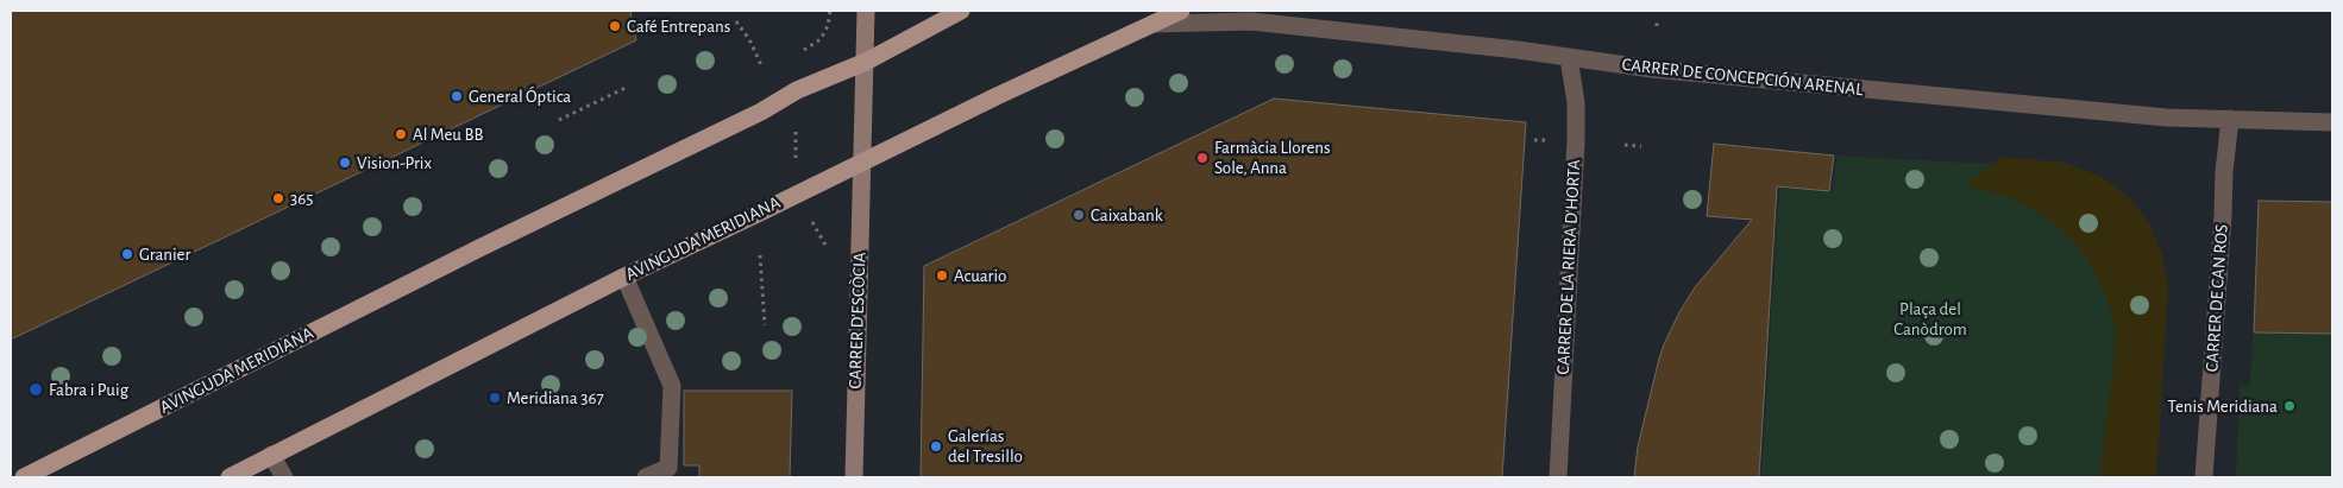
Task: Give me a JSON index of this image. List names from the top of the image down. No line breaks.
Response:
{"streets":{"main road":["AVINGUDA MERIDIANA","CARRER D'ESCÒCIA"],"street":["CARRER DE CONCEPCIÓN ARENAL","CARRER DE LA RIERA D'HORTA","CARRER DE CAN ROS"]},"crossings":[["CARRER DE CONCEPCIÓN ARENAL","AVINGUDA MERIDIANA"],["CARRER DE CONCEPCIÓN ARENAL","CARRER DE LA RIERA D'HORTA"],["CARRER DE CONCEPCIÓN ARENAL","CARRER DE CAN ROS"],["AVINGUDA MERIDIANA","CARRER D'ESCÒCIA"]],"parks":["Plaça del Canòdrom"],"places":["Café Entrepans","General Óptica","Al Meu BB","Farmàcia Llorens Sole, Anna","Vision-Prix","365","Caixabank","Granier","Acuario","Fabra i Puig","Meridiana 367","Tenis Meridiana","Galerías del Tresillo"]}
